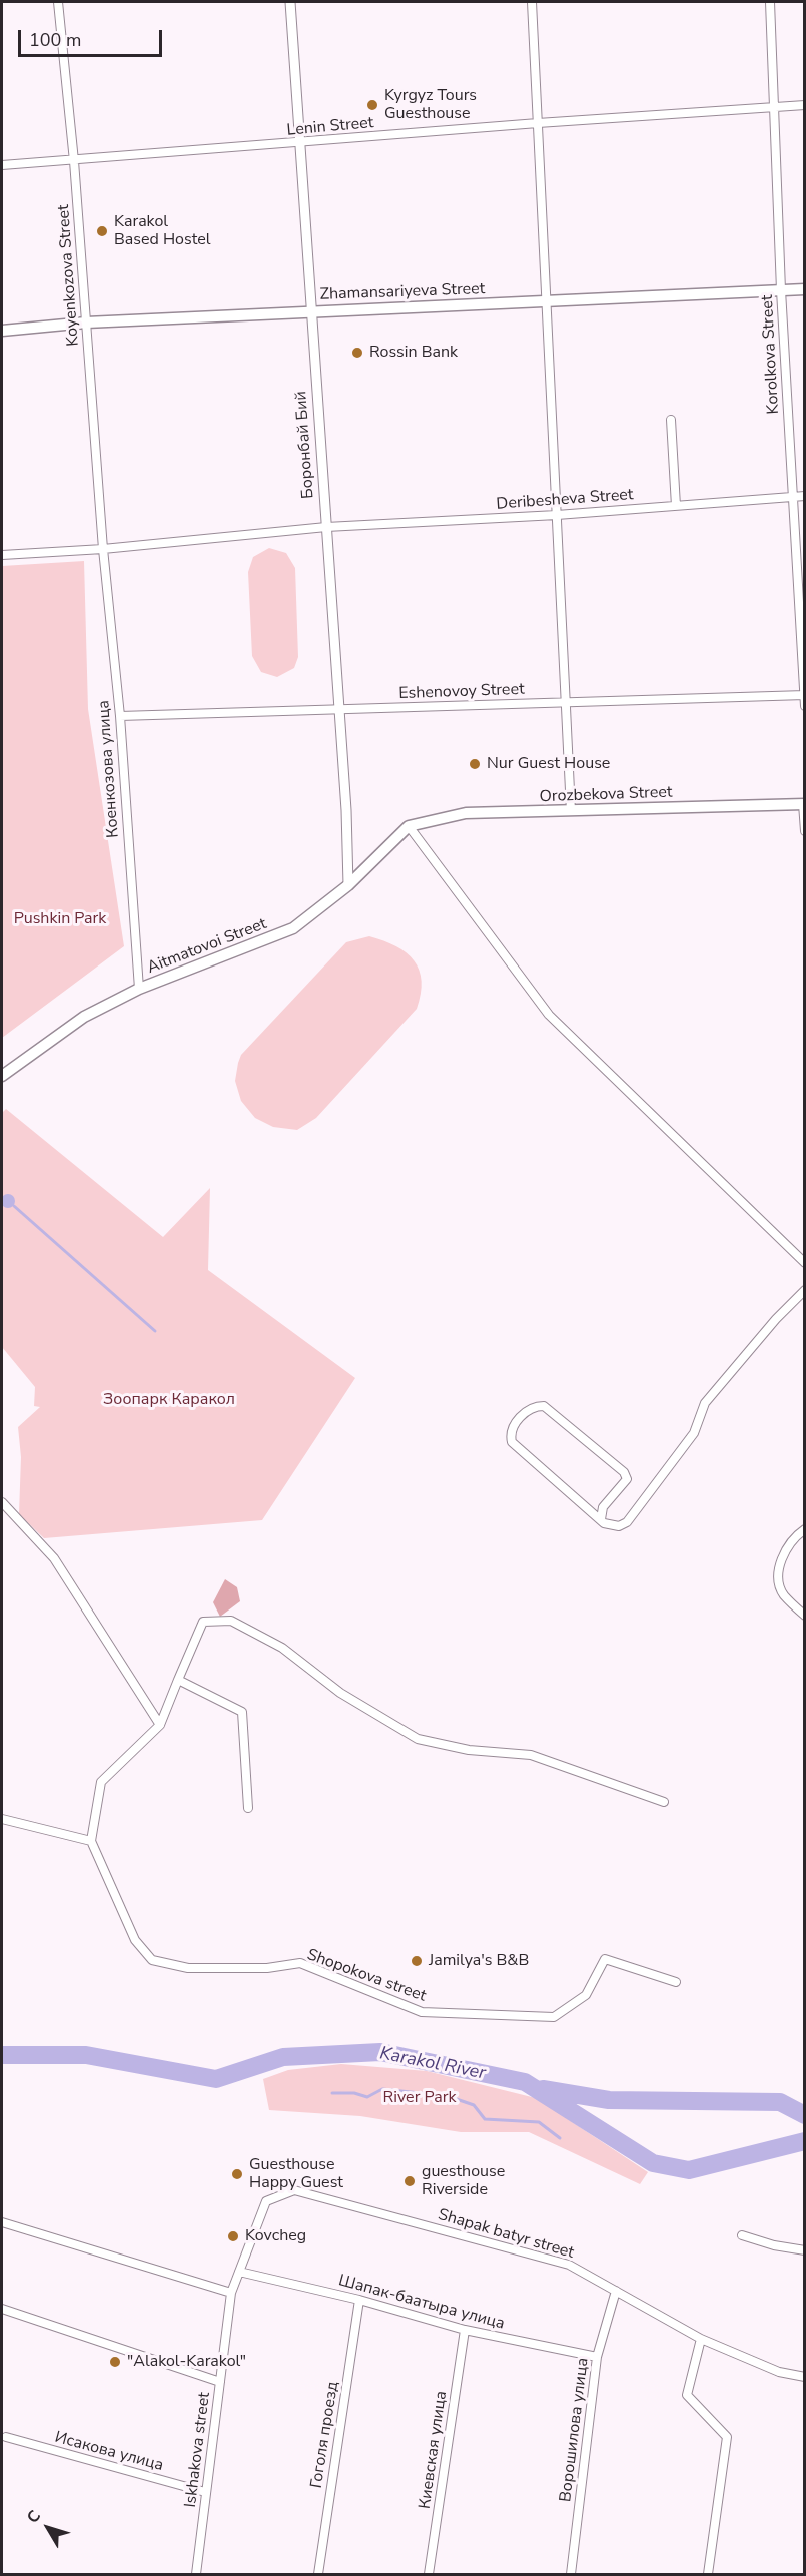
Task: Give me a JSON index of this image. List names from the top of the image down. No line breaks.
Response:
{"streets":{"main road":["Zhamansariyeva Street","Orozbekova Street","Aitmatovoi Street"],"street":["Lenin Street","Koyenkozova Street","Korolkova Street","Боронбай Бий","Deribesheva Street","Eshenovoy Street","Коенкозова улица","Shopokova street","Shapak batyr street","Шапак-баатыра улица","Ворошилова улица","Гоголя проезд","Iskhakova street","Киевская улица","Исакова улица"]},"crossings":[["Lenin Street","Koyenkozova Street"],["Lenin Street","Korolkova Street"],["Lenin Street","Боронбай Бий"],["Koyenkozova Street","Zhamansariyeva Street"],["Koyenkozova Street","Deribesheva Street"],["Koyenkozova Street","Коенкозова улица"],["Zhamansariyeva Street","Korolkova Street"],["Zhamansariyeva Street","Боронбай Бий"],["Korolkova Street","Deribesheva Street"],["Korolkova Street","Eshenovoy Street"],["Боронбай Бий","Deribesheva Street"],["Боронбай Бий","Eshenovoy Street"],["Боронбай Бий","Aitmatovoi Street"],["Deribesheva Street","Коенкозова улица"],["Eshenovoy Street","Коенкозова улица"],["Коенкозова улица","Aitmatovoi Street"],["Orozbekova Street","Aitmatovoi Street"],["Shapak batyr street","Шапак-баатыра улица"],["Shapak batyr street","Ворошилова улица"],["Shapak batyr street","Iskhakova street"],["Шапак-баатыра улица","Ворошилова улица"],["Шапак-баатыра улица","Гоголя проезд"],["Шапак-баатыра улица","Киевская улица"],["Iskhakova street","Исакова улица"]],"water":["Karakol River"],"parks":["Pushkin Park","Зоопарк Каракол","River Park"],"places":["Kyrgyz Tours Guesthouse","Karakol Based Hostel","Rossin Bank","Nur Guest House","Jamilya's B&B","Guesthouse Happy Guest","guesthouse Riverside","Kovcheg","\"Alakol-Karakol\""],"scale_bar":"100 m","north":"top left"}
